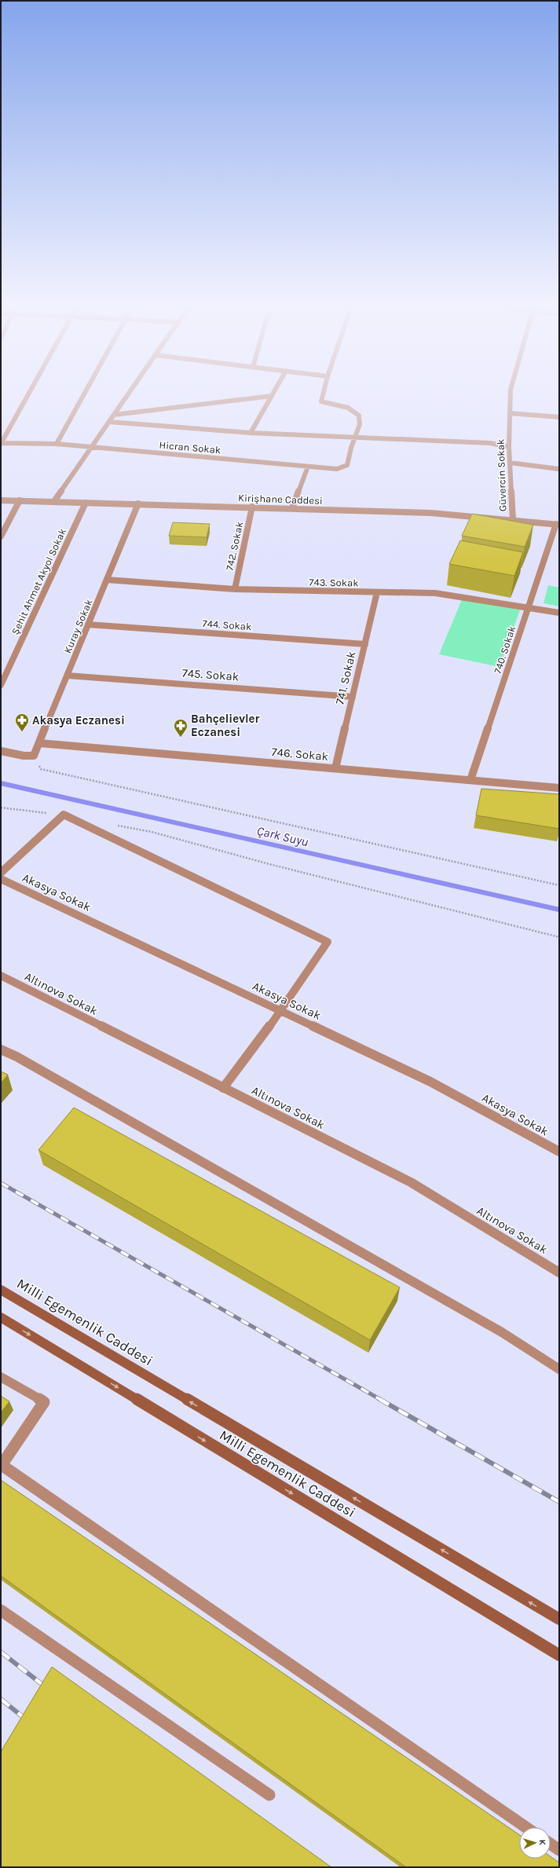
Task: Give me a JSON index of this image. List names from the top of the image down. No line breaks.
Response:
{"streets":{"main road":["Milli Egemenlik Caddesi"],"street":["Hicran Sokak","Güvercin Sokak","Kirişhane Caddesi","742. Sokak","Şehit Ahmet Akyol Sokak","743. Sokak","744. Sokak","Kuray Sokak","740. Sokak","745. Sokak","741. Sokak","746. Sokak","Akasya Sokak","Altınova Sokak"]},"crossings":[["Güvercin Sokak","Kirişhane Caddesi"],["Kirişhane Caddesi","742. Sokak"],["Kirişhane Caddesi","Şehit Ahmet Akyol Sokak"],["Kirişhane Caddesi","Kuray Sokak"],["Kirişhane Caddesi","740. Sokak"],["742. Sokak","743. Sokak"],["743. Sokak","Kuray Sokak"],["743. Sokak","740. Sokak"],["743. Sokak","741. Sokak"],["744. Sokak","Kuray Sokak"],["744. Sokak","741. Sokak"],["Kuray Sokak","745. Sokak"],["Kuray Sokak","746. Sokak"],["740. Sokak","746. Sokak"],["745. Sokak","741. Sokak"],["741. Sokak","746. Sokak"]],"water":["Çark Suyu"],"places":{"pharmacy":["Akasya Eczanesi","Bahçelievler Eczanesi"]},"north":"right"}
